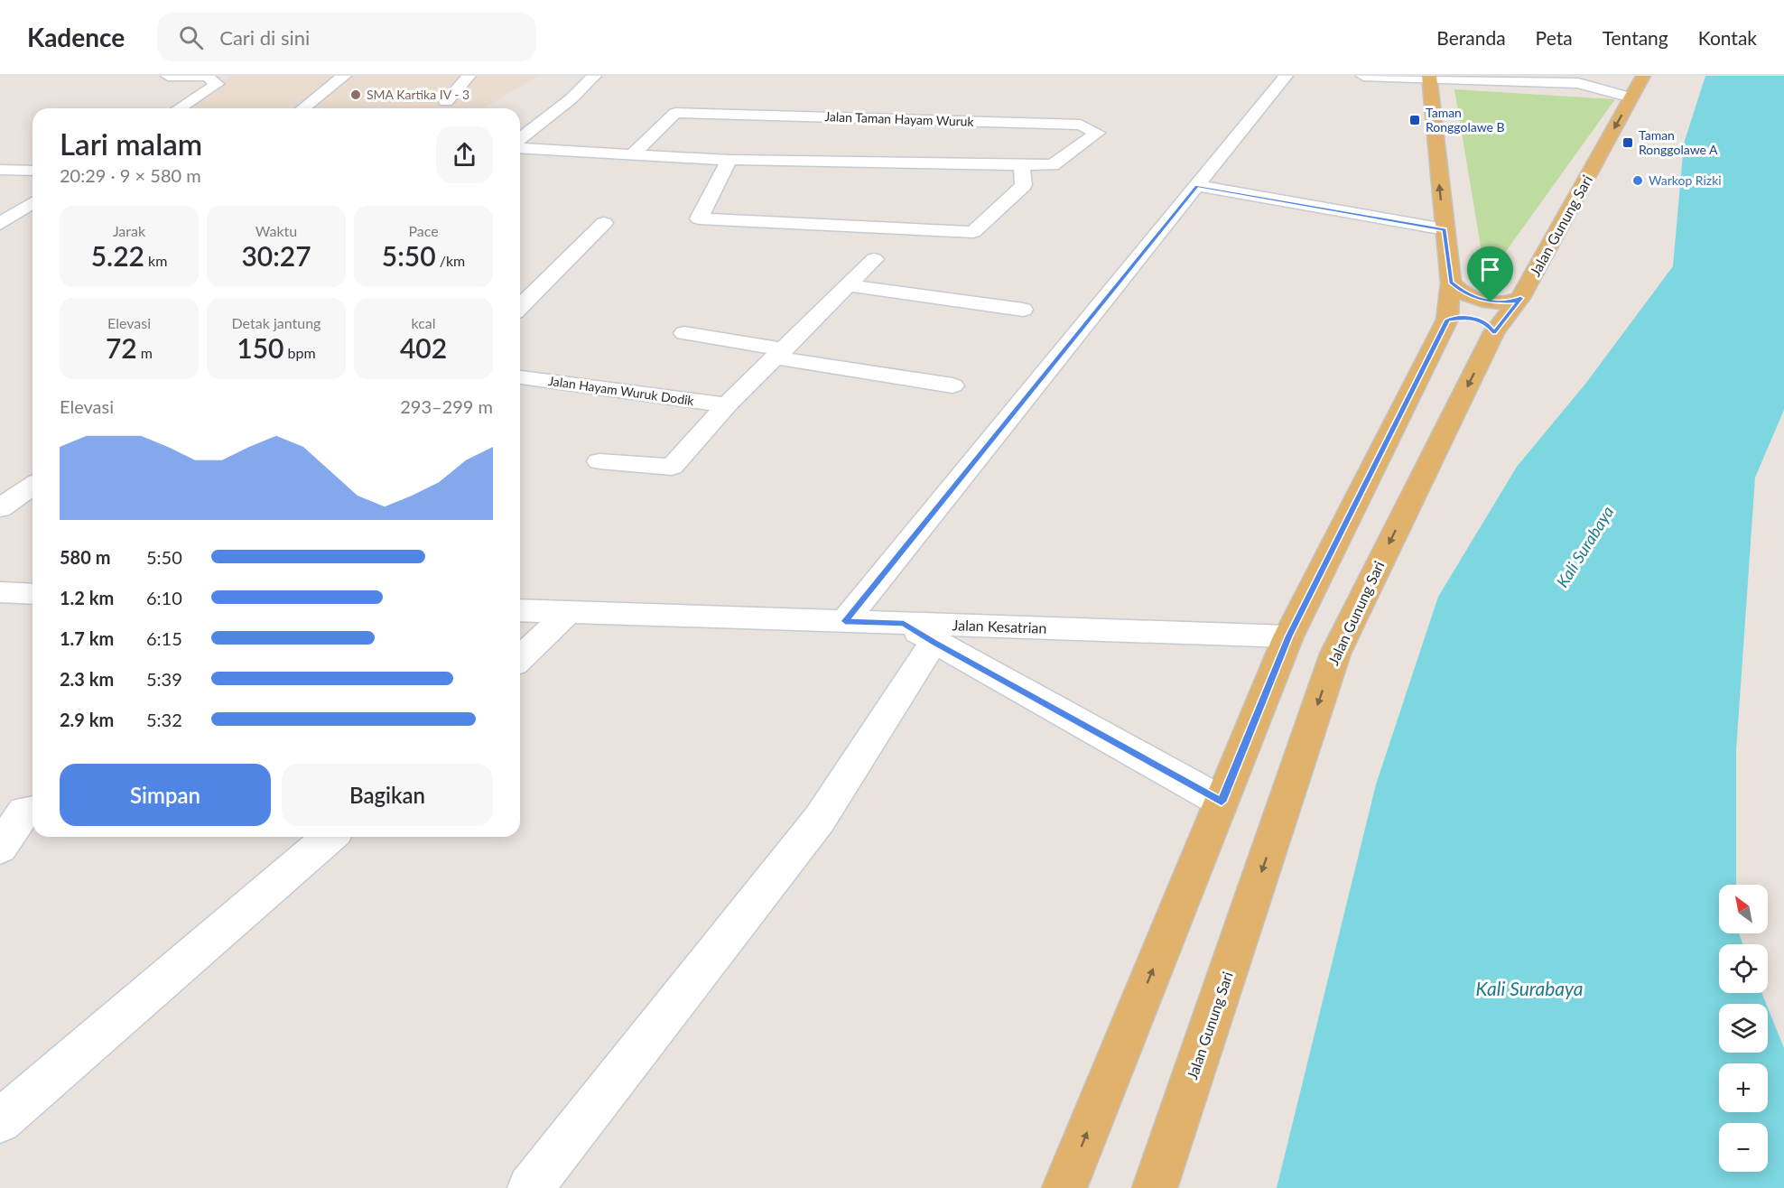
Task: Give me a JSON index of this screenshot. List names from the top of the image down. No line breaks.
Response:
{"streets":{"main road":["Jalan Gunung Sari"],"street":["Jalan Taman Hayam Wuruk","Jalan Hayam Wuruk Dodik","Jalan Kesatrian"]},"water":["Kali Surabaya"],"places":{"other":["SMA Kartika IV - 3","Warkop Rizki"],"transit":["Taman Ronggolawe B","Taman Ronggolawe A"]},"north":"top left","page":{"header":"Kadence","search":"Cari di sini","nav":["Beranda","Peta","Tentang","Kontak"],"heading":["Lari malam","20:29 · 9 × 580 m"],"stats":[["Jarak","5.22 km"],["Waktu","30:27"],["Pace","5:50 /km"],["Elevasi","72 m"],["Detak jantung","150 bpm"],["kcal","402"]],"chart":["Elevasi","293–299 m"],"list":[{"name":"580 m","note":"5:50"},{"name":"1.2 km","note":"6:10"},{"name":"1.7 km","note":"6:15"},{"name":"2.3 km","note":"5:39"},{"name":"2.9 km","note":"5:32"}],"buttons":["Simpan","Bagikan"],"map_buttons":["+","−"]}}
